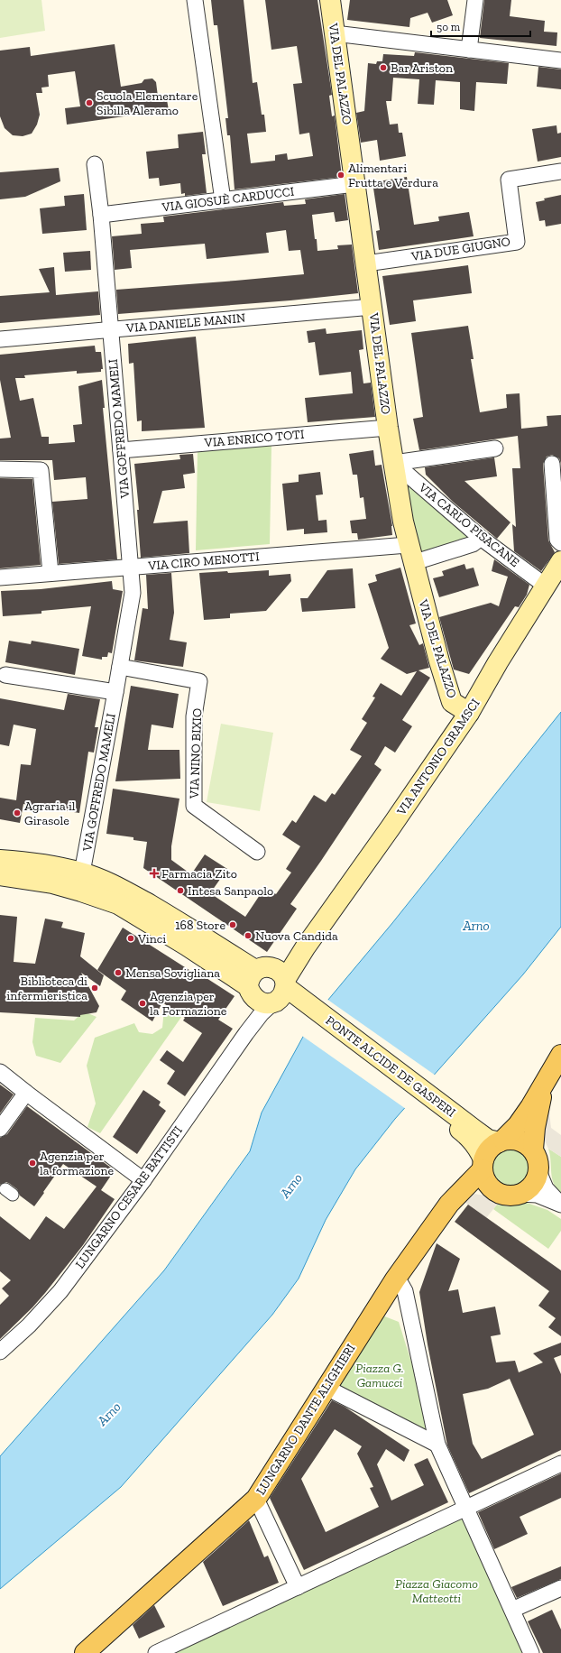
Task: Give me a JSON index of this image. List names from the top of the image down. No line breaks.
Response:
{"streets":{"main road":["VIA DEL PALAZZO","VIA ANTONIO GRAMSCI","PONTE ALCIDE DE GASPERI","LUNGARNO DANTE ALIGHIERI"],"street":["VIA GIOSUÈ CARDUCCI","VIA DUE GIUGNO","VIA DANIELE MANIN","VIA GOFFREDO MAMELI","VIA ENRICO TOTI","VIA CARLO PISACANE","VIA CIRO MENOTTI","VIA NINO BIXIO","LUNGARNO CESARE BATTISTI"]},"crossings":[["VIA DEL PALAZZO","VIA GIOSUÈ CARDUCCI"],["VIA DEL PALAZZO","VIA DUE GIUGNO"],["VIA DEL PALAZZO","VIA DANIELE MANIN"],["VIA DEL PALAZZO","VIA ENRICO TOTI"],["VIA DEL PALAZZO","VIA CARLO PISACANE"],["VIA DEL PALAZZO","VIA CIRO MENOTTI"],["VIA DEL PALAZZO","VIA ANTONIO GRAMSCI"],["VIA GIOSUÈ CARDUCCI","VIA GOFFREDO MAMELI"],["VIA DANIELE MANIN","VIA GOFFREDO MAMELI"],["VIA GOFFREDO MAMELI","VIA ENRICO TOTI"],["VIA GOFFREDO MAMELI","VIA CIRO MENOTTI"],["VIA GOFFREDO MAMELI","VIA NINO BIXIO"],["VIA CARLO PISACANE","VIA CIRO MENOTTI"],["VIA CARLO PISACANE","VIA ANTONIO GRAMSCI"],["VIA ANTONIO GRAMSCI","PONTE ALCIDE DE GASPERI"],["VIA ANTONIO GRAMSCI","LUNGARNO CESARE BATTISTI"],["PONTE ALCIDE DE GASPERI","LUNGARNO CESARE BATTISTI"],["PONTE ALCIDE DE GASPERI","LUNGARNO DANTE ALIGHIERI"]],"water":["Arno"],"parks":["Piazza G. Gamucci","Piazza Giacomo Matteotti"],"places":{"other":["Bar Ariston","Scuola Elementare Sibilla Aleramo","Alimentari Frutta e Verdura","Agraria il Girasole","Intesa Sanpaolo","168 Store","Nuova Candida","Vinci","Mensa Sovigliana","Biblioteca di infermieristica","Agenzia per la Formazione","Agenzia per la formazione"],"health":["Farmacia Zito"]},"scale_bar":"50 m"}
